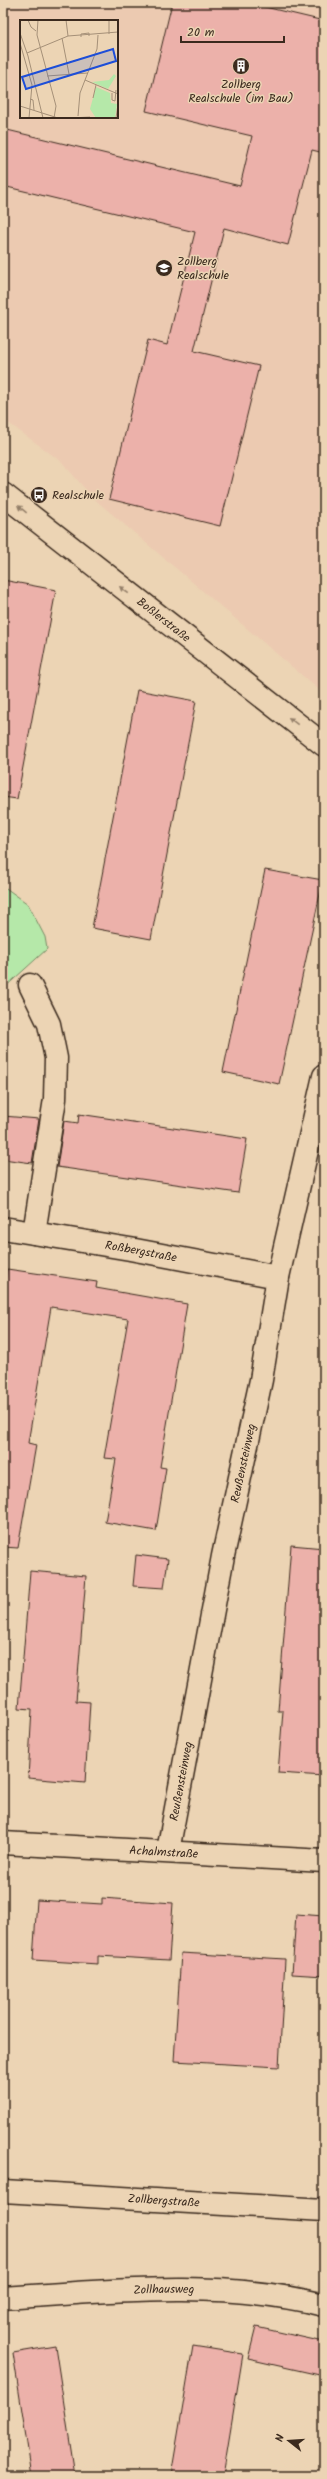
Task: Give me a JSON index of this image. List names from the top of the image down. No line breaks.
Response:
{"streets":{"street":["Boßlerstraße","Roßbergstraße","Reußensteinweg","Achalmstraße","Zollbergstraße","Zollhausweg"]},"crossings":[["Roßbergstraße","Reußensteinweg"],["Reußensteinweg","Achalmstraße"]],"one_way":["Boßlerstraße"],"places":{"building":["Zollberg Realschule (im Bau)"],"school or university":["Zollberg Realschule"],"bus stop":["Realschule"]},"scale_bar":"20 m","north":"left"}
